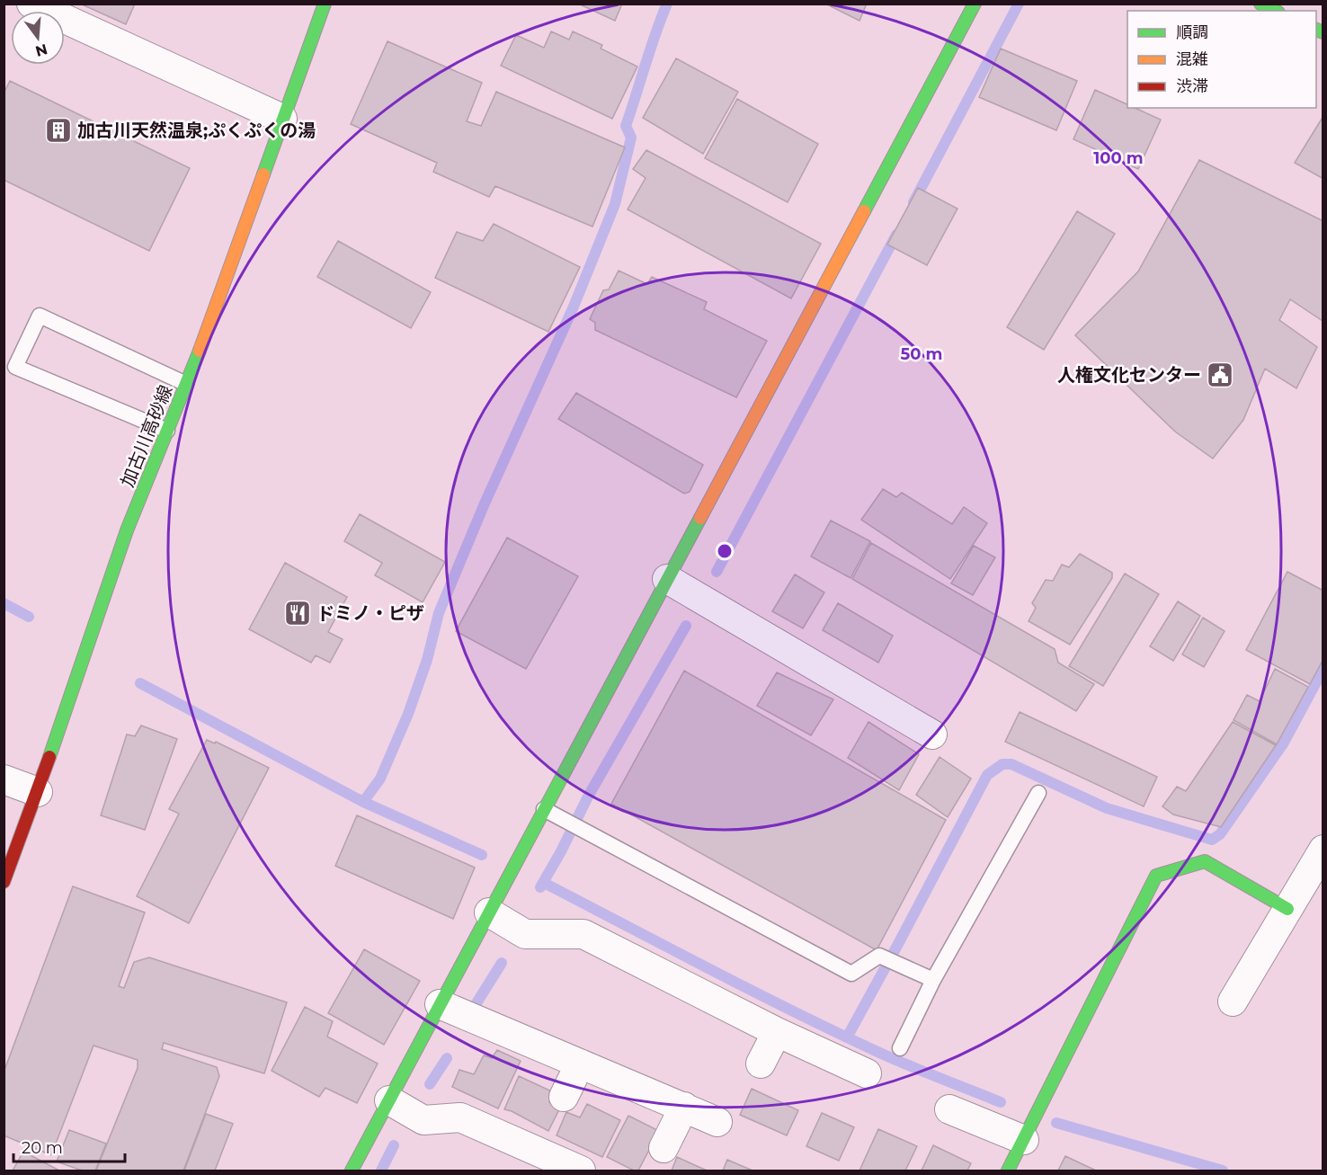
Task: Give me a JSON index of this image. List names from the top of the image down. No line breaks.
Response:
{"streets":{"main road":["加古川高砂線"]},"places":{"building":["加古川天然温泉;ぷくぷくの湯"],"public building":["人権文化センター"],"restaurant":["ドミノ・ピザ"]},"legend":["順調","混雑","渋滞"],"scale_bar":"20 m","north":"bottom","rings":["100 m","50 m"]}
